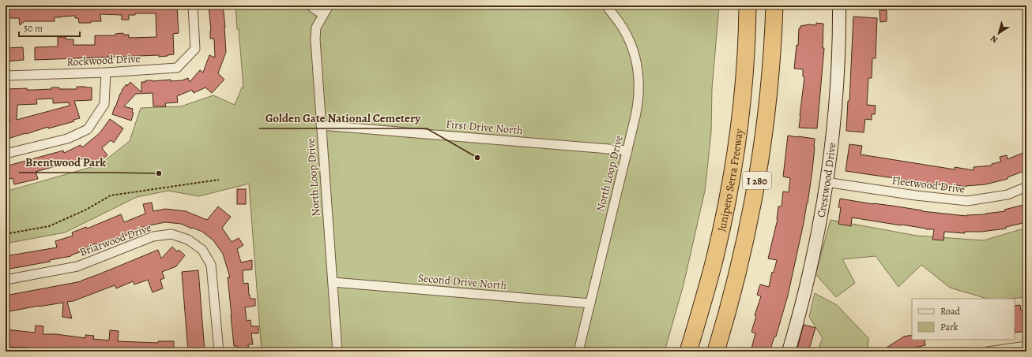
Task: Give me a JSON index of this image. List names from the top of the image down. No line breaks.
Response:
{"streets":{"highway":["Junipero Serra Freeway","I 280"],"street":["Rockwood Drive","First Drive North","North Loop Drive","Crestwood Drive","Fleetwood Drive","Briarwood Drive","Second Drive North"]},"crossings":[["First Drive North","North Loop Drive"],["North Loop Drive","Second Drive North"],["Crestwood Drive","Fleetwood Drive"]],"places":["Golden Gate National Cemetery","Brentwood Park"],"legend":["Road","Park"],"scale_bar":"50 m","north":"bottom left"}
